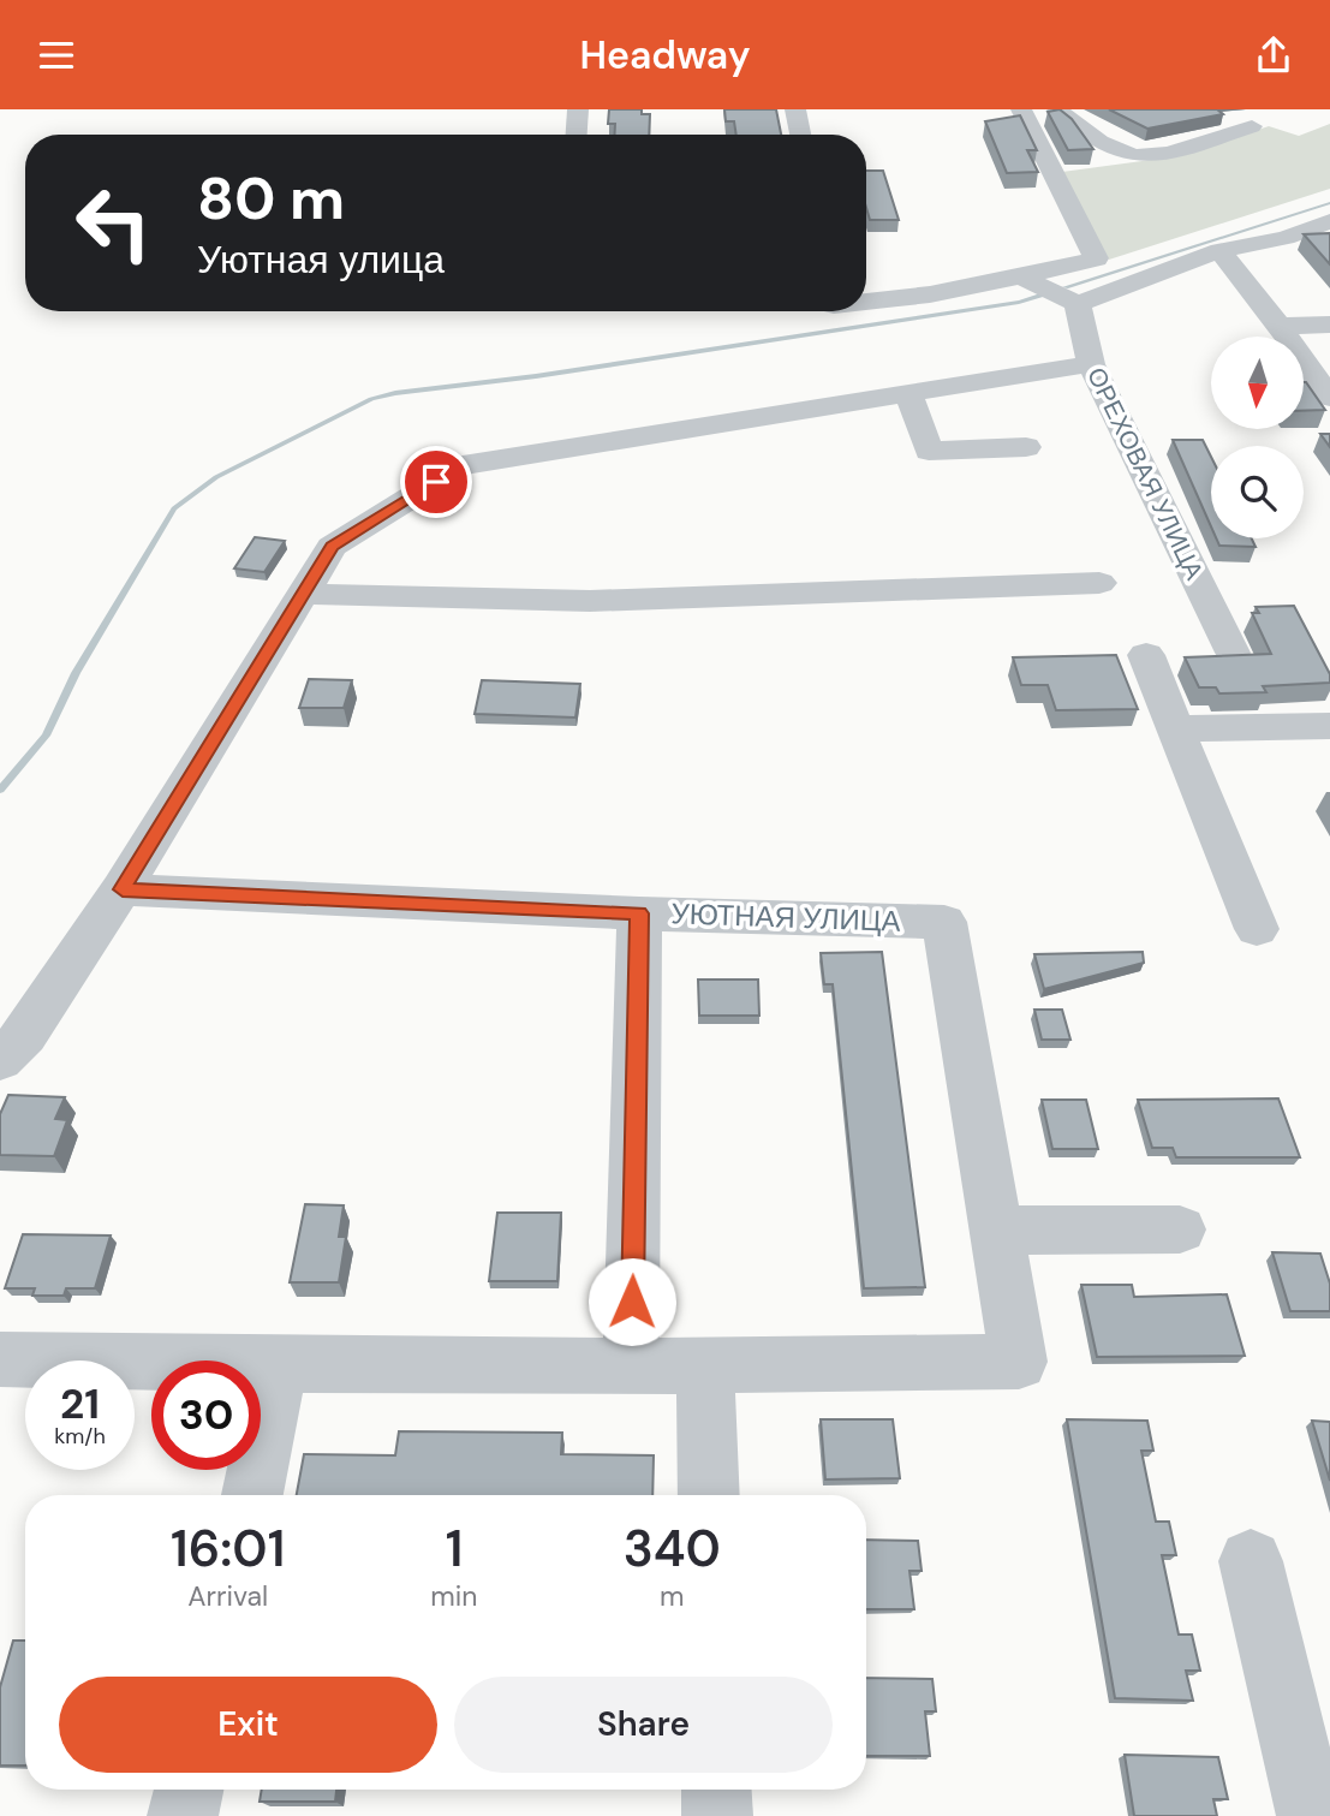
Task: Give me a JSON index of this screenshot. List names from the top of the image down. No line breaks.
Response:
{"streets":{"street":["ОРЕХОВАЯ УЛИЦА","УЮТНАЯ УЛИЦА"]},"north":"bottom","page":{"header":"Headway","turn":["80 m","Уютная улица"],"speed":"21 km/h","limit":"30","eta":["16:01","Arrival","1","min","340","m"],"buttons":["Exit","Share"]}}
